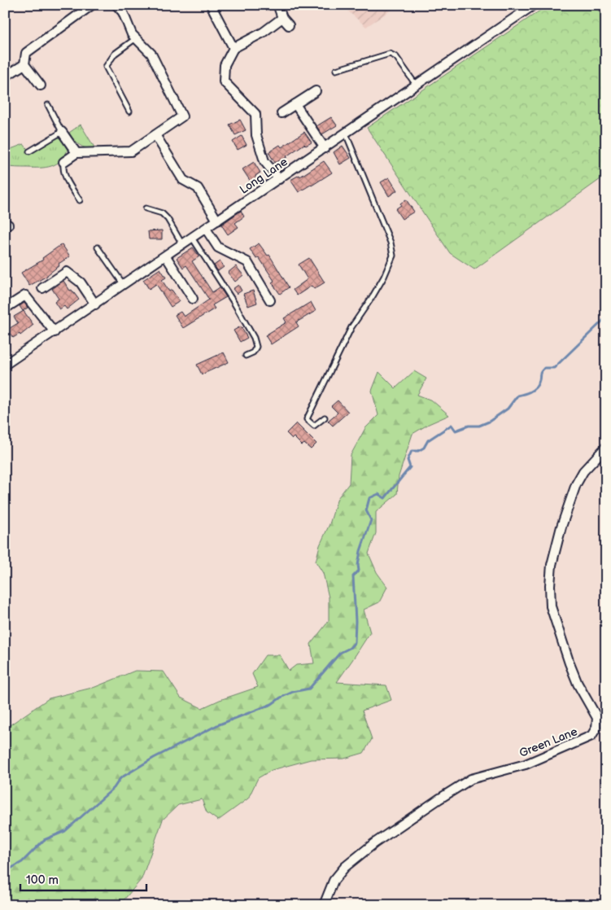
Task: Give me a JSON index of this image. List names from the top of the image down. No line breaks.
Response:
{"streets":{"street":["Long Lane","Green Lane"]},"scale_bar":"100 m"}
